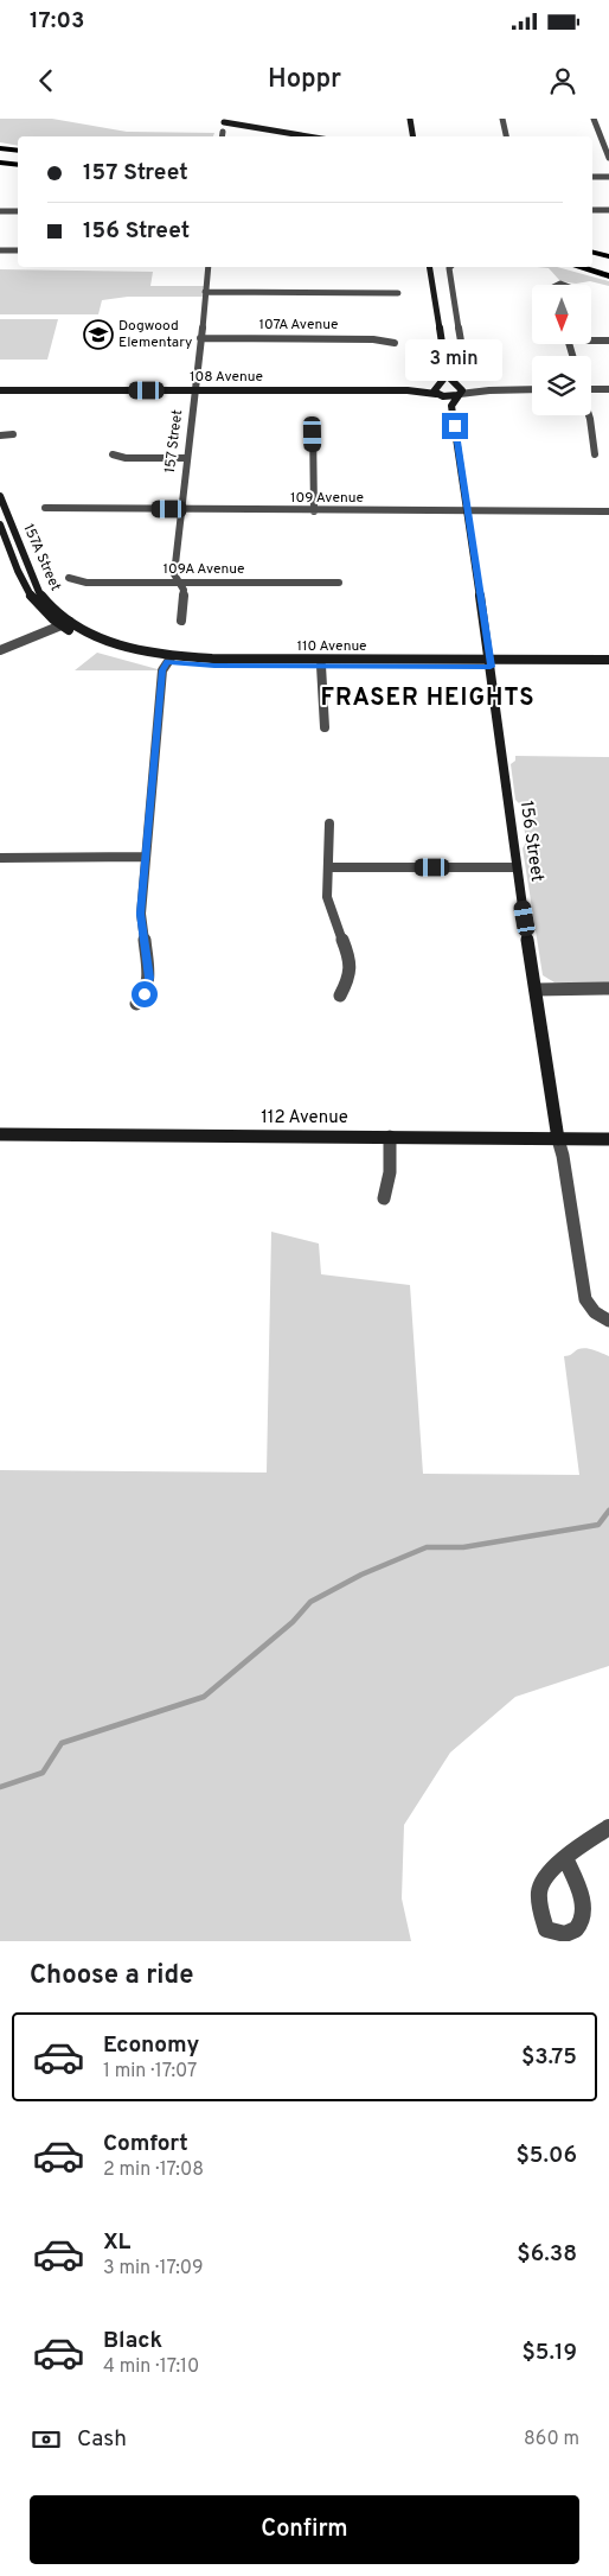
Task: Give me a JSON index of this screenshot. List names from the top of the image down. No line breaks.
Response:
{"streets":{"street":["107A Avenue","108 Avenue","157 Street","109 Avenue","157A Street","109A Avenue","110 Avenue","156 Street","112 Avenue"]},"crossings":[["107A Avenue","157 Street"],["108 Avenue","157 Street"],["157 Street","109 Avenue"],["157 Street","109A Avenue"],["109 Avenue","156 Street"],["157A Street","110 Avenue"],["110 Avenue","156 Street"],["156 Street","112 Avenue"]],"districts":["FRASER HEIGHTS"],"places":{"school or university":["Dogwood Elementary"]},"north":"bottom","page":{"status":"17:03","header":"Hoppr","banner":["157 Street","156 Street"],"bubble":"3 min","heading":"Choose a ride","list":[{"name":"Economy","note":"1 min · 17:07","value":"$3.75"},{"name":"Comfort","note":"2 min · 17:08","value":"$5.06"},{"name":"XL","note":"3 min · 17:09","value":"$6.38"},{"name":"Black","note":"4 min · 17:10","value":"$5.19"}],"pay":["Cash","860 m"],"buttons":"Confirm"}}
